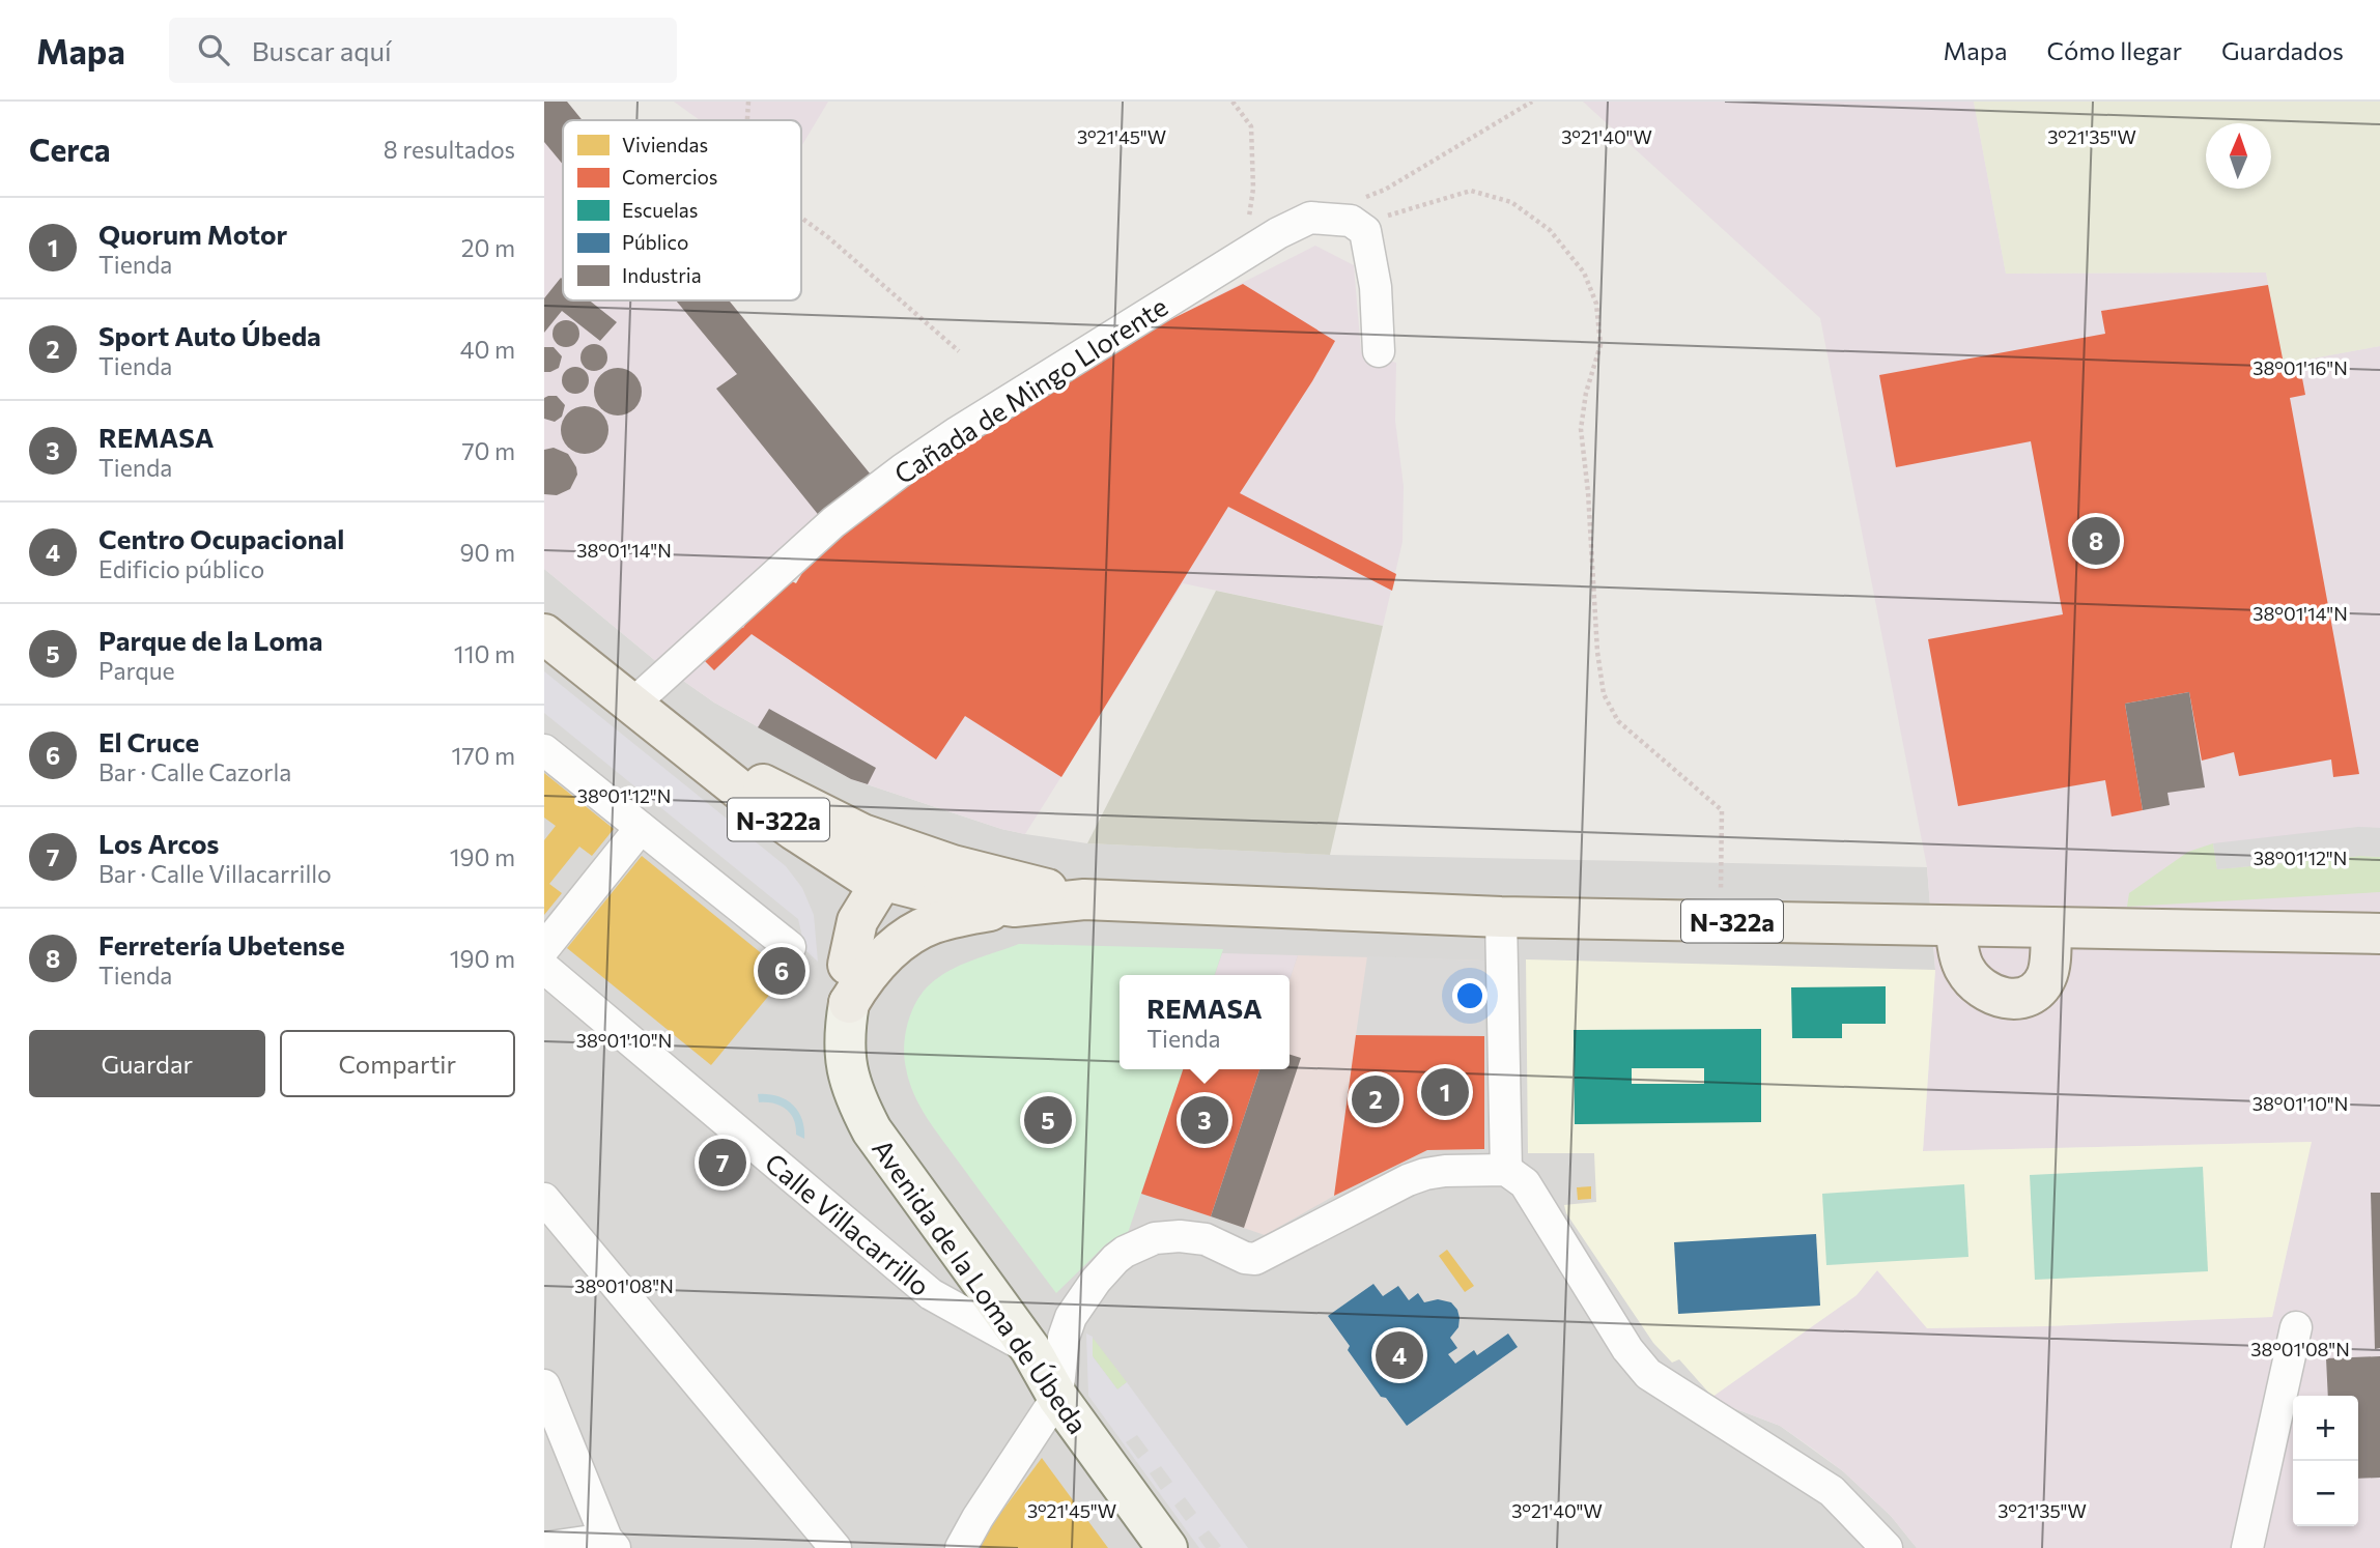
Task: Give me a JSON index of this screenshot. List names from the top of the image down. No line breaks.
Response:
{"streets":{"main road":["N-322a","Avenida de la Loma de Úbeda"],"street":["Cañada de Mingo Llorente","Calle Villacarrillo"]},"crossings":[["Cañada de Mingo Llorente","N-322a"],["Calle Villacarrillo","Avenida de la Loma de Úbeda"]],"legend":["Viviendas","Comercios","Escuelas","Público","Industria"],"north":"top","page":{"header":"Mapa","search":"Buscar aquí","nav":["Mapa","Cómo llegar","Guardados"],"heading":["Cerca","8 resultados"],"list":[{"mark":"1","name":"Quorum Motor","note":"Tienda","value":"20 m"},{"mark":"2","name":"Sport Auto Úbeda","note":"Tienda","value":"40 m"},{"mark":"3","name":"REMASA","note":"Tienda","value":"70 m"},{"mark":"4","name":"Centro Ocupacional","note":"Edificio público","value":"90 m"},{"mark":"5","name":"Parque de la Loma","note":"Parque","value":"110 m"},{"mark":"6","name":"El Cruce","note":"Bar · Calle Cazorla","value":"170 m"},{"mark":"7","name":"Los Arcos","note":"Bar · Calle Villacarrillo","value":"190 m"},{"mark":"8","name":"Ferretería Ubetense","note":"Tienda","value":"190 m"}],"pins":["8","6","1","2","3","5","7","4"],"popup":["REMASA","Tienda"],"buttons":["Guardar","Compartir"],"map_buttons":["+","−"]},"coordinates":["3°21'45\"W","3°21'40\"W","3°21'35\"W","38°01'16\"N","38°01'14\"N","38°01'12\"N","38°01'10\"N","38°01'08\"N"]}
